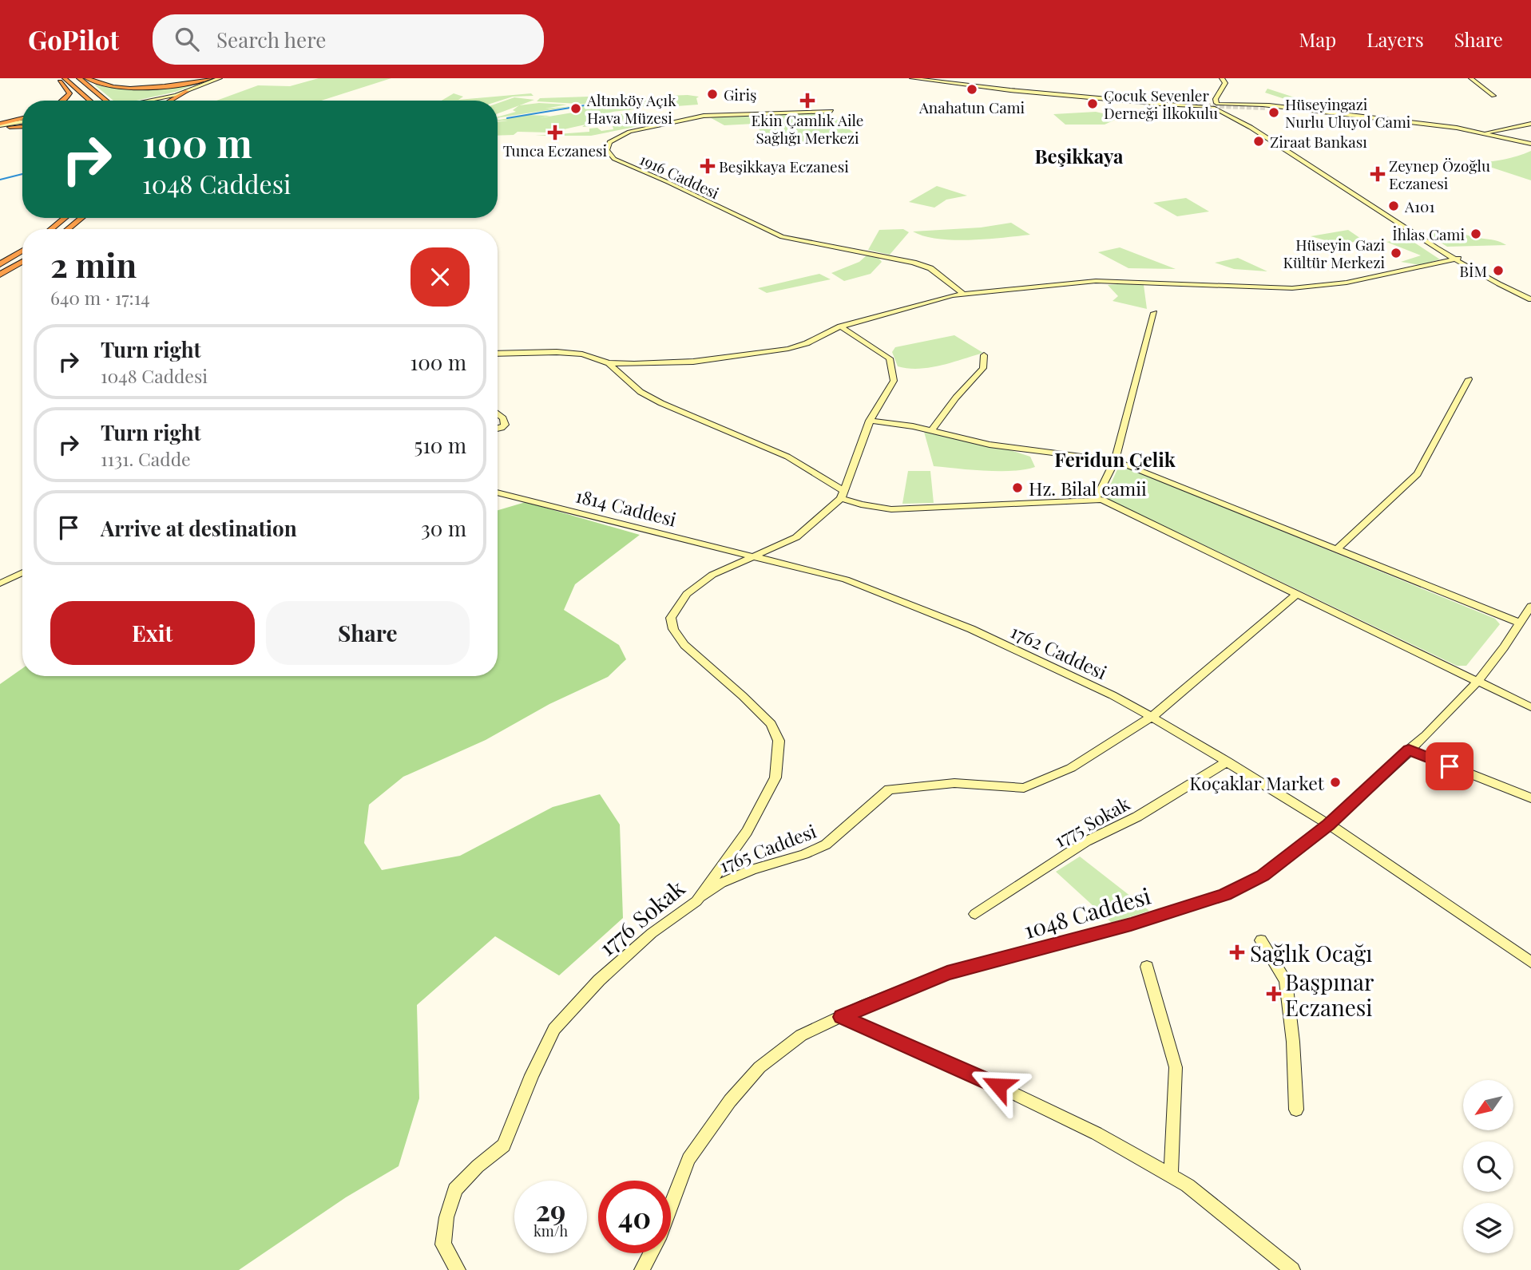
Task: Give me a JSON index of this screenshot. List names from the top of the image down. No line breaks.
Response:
{"streets":{"main road":["1762 Caddesi","1048 Caddesi"],"street":["1916 Caddesi","1814 Caddesi","1775 Sokak","1765 Caddesi","1776 Sokak"]},"crossings":[["1814 Caddesi","1762 Caddesi"],["1762 Caddesi","1775 Sokak"],["1762 Caddesi","1765 Caddesi"],["1762 Caddesi","1048 Caddesi"],["1765 Caddesi","1776 Sokak"]],"districts":["Beşikkaya","Feridun Çelik"],"places":{"other":["Anahatun Cami","Giriş","Çocuk Sevenler Derneği İlkokulu","Altınköy Açık Hava Müzesi","Hüseyingazi Nurlu Uluyol Cami","Ziraat Bankası","A101","İhlas Cami","Hüseyin Gazi Kültür Merkezi","BİM","Hz. Bilal camii","Koçaklar Market"],"health":["Ekin Çamlık Aile Sağlığı Merkezi","Tunca Eczanesi","Beşikkaya Eczanesi","Zeynep Özoğlu Eczanesi","Sağlık Ocağı","Başpınar Eczanesi"]},"north":"bottom left","page":{"header":"GoPilot","search":"Search here","nav":["Map","Layers","Share"],"turn":["100 m","1048 Caddesi"],"heading":["2 min","640 m · 17:14"],"list":[{"name":"Turn right","note":"1048 Caddesi","value":"100 m"},{"name":"Turn right","note":"1131. Cadde","value":"510 m"},{"name":"Arrive at destination","value":"30 m"}],"buttons":["Exit","Share"],"speed":"29 km/h","limit":"40"}}
